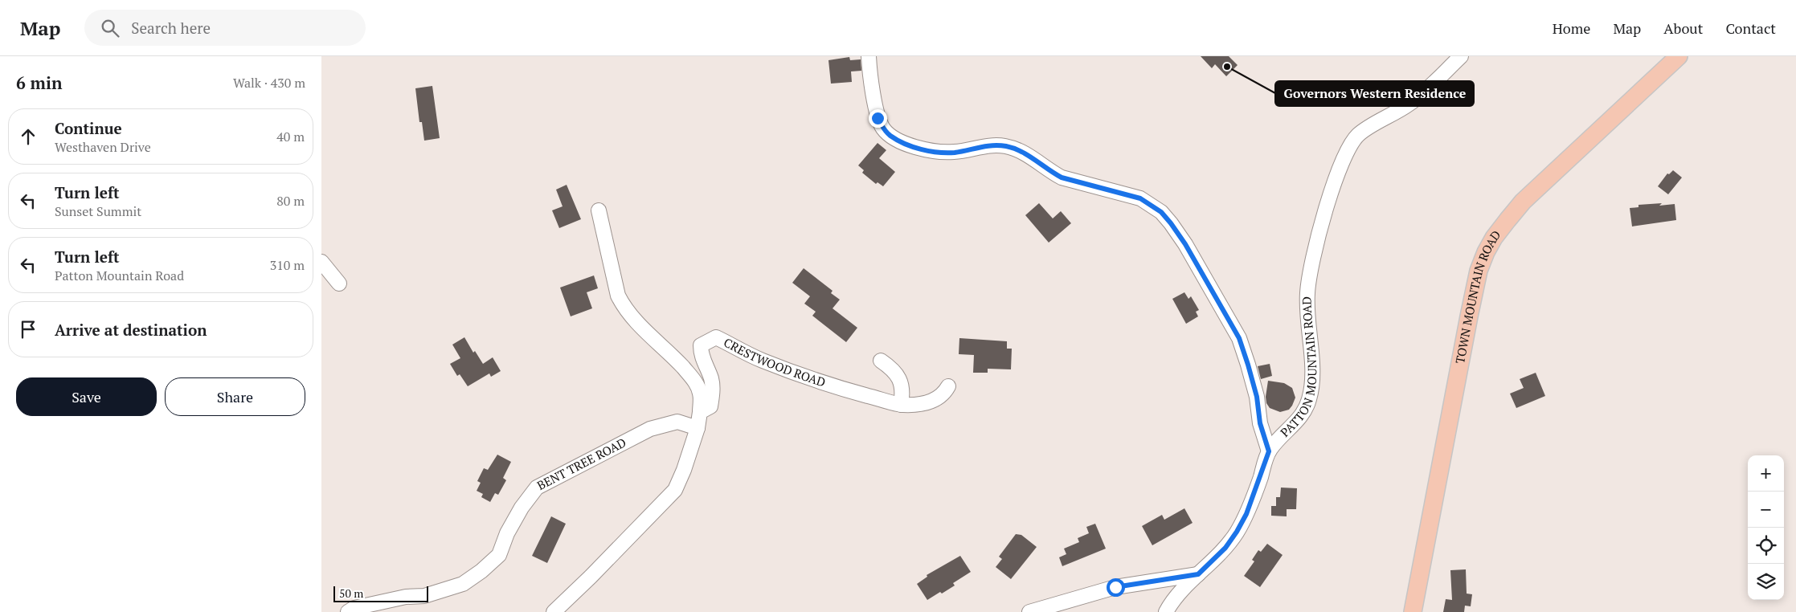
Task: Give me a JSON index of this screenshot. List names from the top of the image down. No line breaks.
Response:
{"streets":{"main road":["TOWN MOUNTAIN ROAD"],"street":["CRESTWOOD ROAD","PATTON MOUNTAIN ROAD","BENT TREE ROAD"]},"places":["Governors Western Residence"],"scale_bar":"50 m","page":{"header":"Map","search":"Search here","nav":["Home","Map","About","Contact"],"heading":["6 min","Walk · 430 m"],"list":[["Continue","Westhaven Drive","40 m"],["Turn left","Sunset Summit","80 m"],["Turn left","Patton Mountain Road","310 m"],"Arrive at destination"],"buttons":["Save","Share"],"map_buttons":["+","−"],"scale":"50 m"}}
